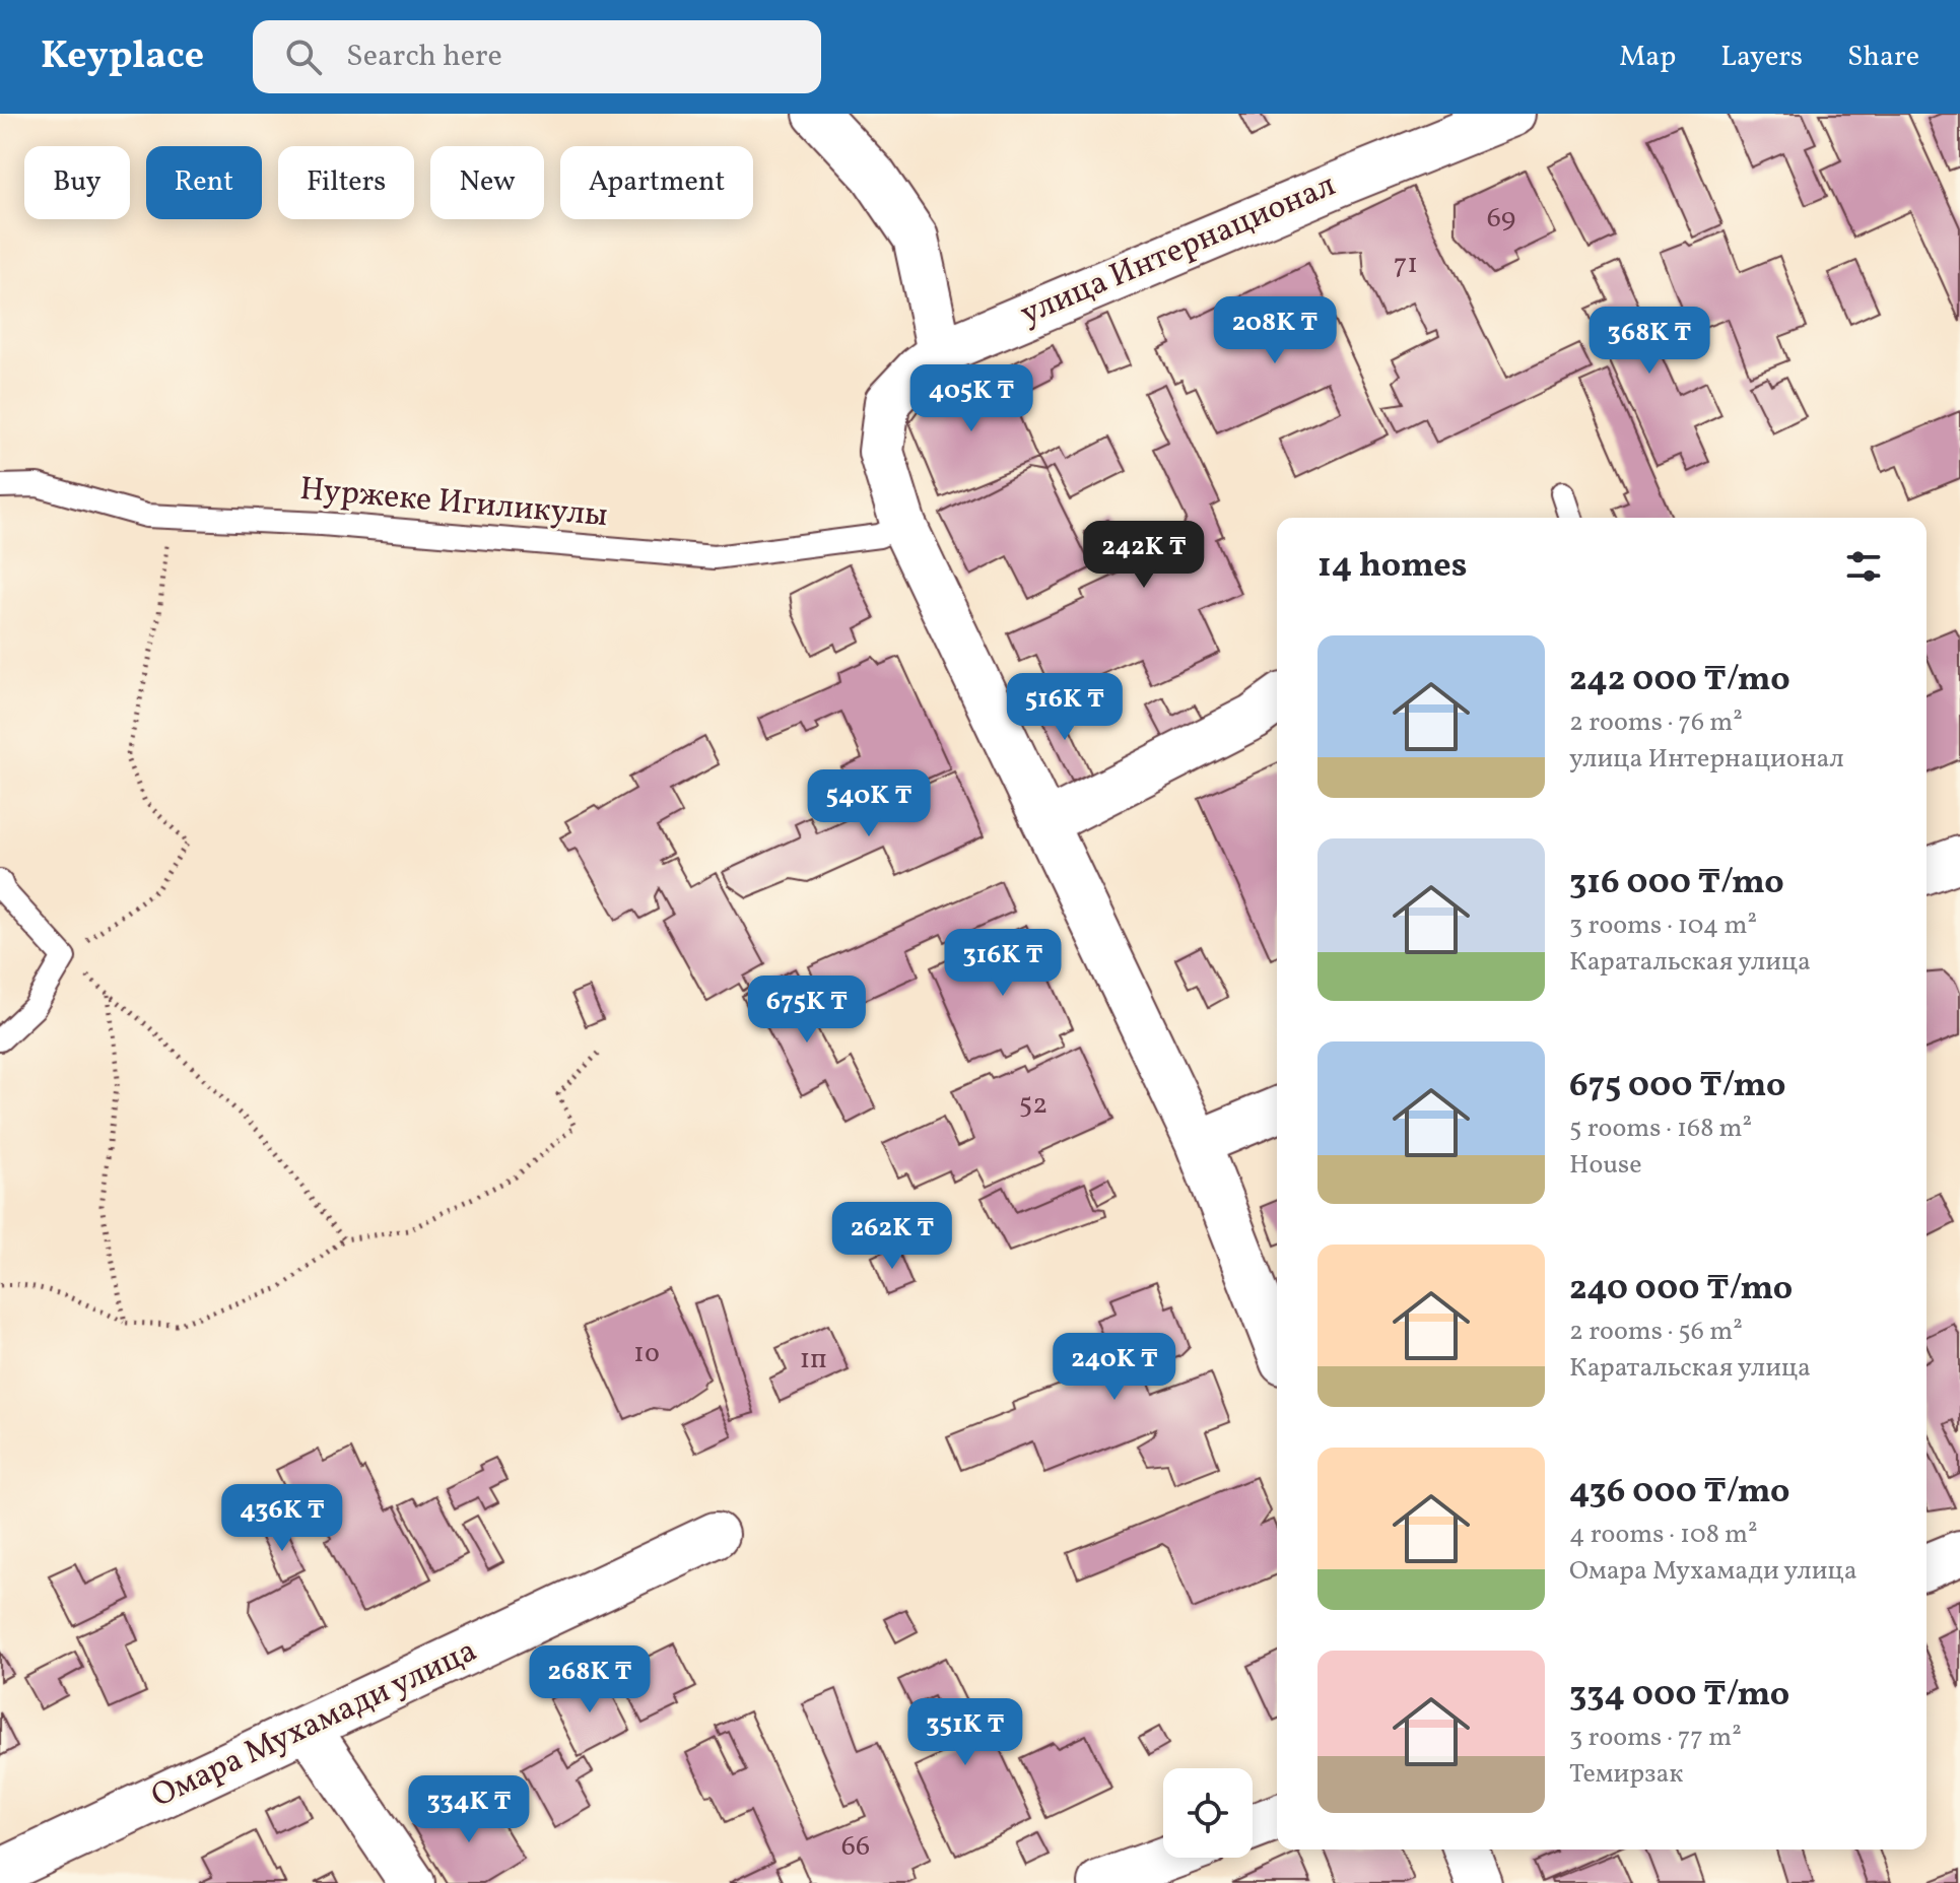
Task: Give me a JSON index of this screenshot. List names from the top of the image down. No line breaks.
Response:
{"streets":{"street":["улица Интернационал","Омара Мухамади улица"],"lane":["Нуржеке Игиликулы"]},"crossings":[["улица Интернационал","Нуржеке Игиликулы"]],"house_numbers":["69","71","52","1о","1п","66"],"page":{"header":"Keyplace","search":"Search here","nav":["Map","Layers","Share"],"chip":["Buy","Rent","Filters","New","Apartment"],"price":["208K ₸","368K ₸","405K ₸","242K ₸","516K ₸","540K ₸","316K ₸","675K ₸","262K ₸","240K ₸","436K ₸","268K ₸","351K ₸","334K ₸"],"heading":"14 homes","list":[{"name":"242 000 ₸/mo","note":"2 rooms · 76 m² · улица Интернационал"},{"name":"316 000 ₸/mo","note":"3 rooms · 104 m² · Каратальская улица"},{"name":"675 000 ₸/mo","note":"5 rooms · 168 m² · House"},{"name":"240 000 ₸/mo","note":"2 rooms · 56 m² · Каратальская улица"},{"name":"436 000 ₸/mo","note":"4 rooms · 108 m² · Омара Мухамади улица"},{"name":"334 000 ₸/mo","note":"3 rooms · 77 m² · Темирзак"}]}}
